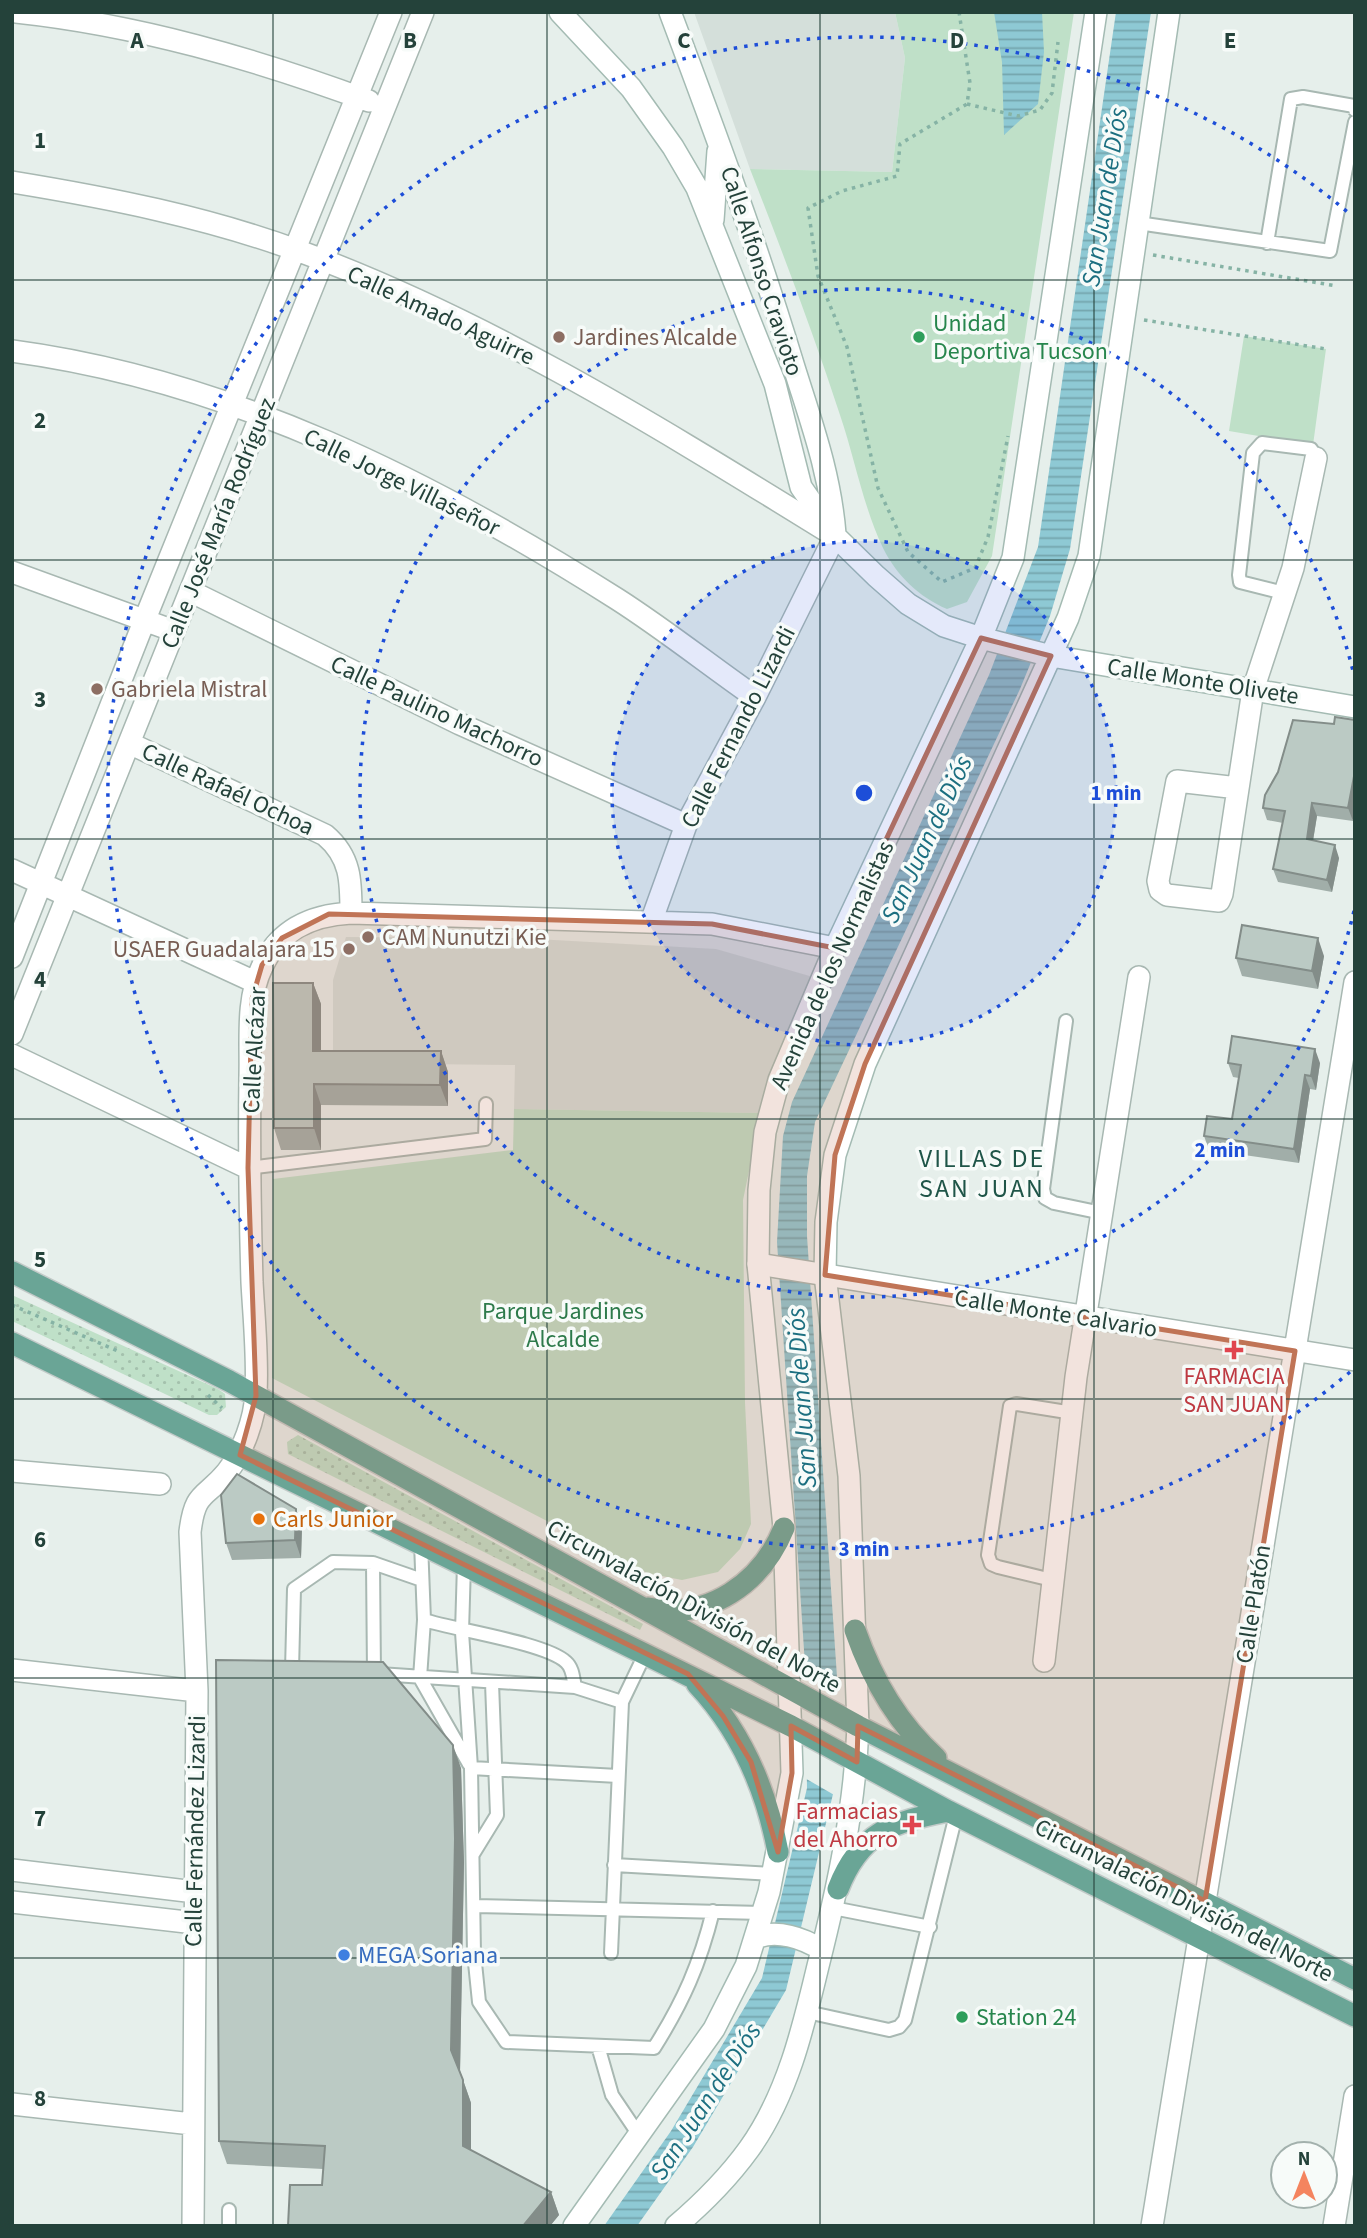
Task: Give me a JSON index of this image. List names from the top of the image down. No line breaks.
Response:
{"streets":{"main road":["Circunvalación División del Norte"],"street":["Calle Alfonso Cravioto","Calle Amado Aguirre","Calle Jorge Villaseñor","Calle José María Rodríguez","Calle Monte Olivete","Calle Paulino Machorro","Calle Fernando Lizardi","Calle Rafaél Ochoa","Avenida de los Normalistas","Calle Alcázar","Calle Monte Calvario","Calle Platón","Calle Fernández Lizardi"]},"crossings":[["Calle Alfonso Cravioto","Calle Amado Aguirre"],["Calle Alfonso Cravioto","Calle Monte Olivete"],["Calle Alfonso Cravioto","Calle Fernando Lizardi"],["Calle Amado Aguirre","Calle José María Rodríguez"],["Calle Amado Aguirre","Calle Monte Olivete"],["Calle Amado Aguirre","Calle Fernando Lizardi"],["Calle Jorge Villaseñor","Calle José María Rodríguez"],["Calle Jorge Villaseñor","Calle Fernando Lizardi"],["Calle José María Rodríguez","Calle Paulino Machorro"],["Calle José María Rodríguez","Calle Rafaél Ochoa"],["Calle Monte Olivete","Calle Fernando Lizardi"],["Calle Monte Olivete","Avenida de los Normalistas"],["Calle Paulino Machorro","Calle Fernando Lizardi"],["Calle Fernando Lizardi","Calle Alcázar"],["Calle Rafaél Ochoa","Calle Alcázar"],["Avenida de los Normalistas","Calle Alcázar"],["Avenida de los Normalistas","Calle Monte Calvario"],["Avenida de los Normalistas","Circunvalación División del Norte"],["Calle Alcázar","Circunvalación División del Norte"],["Calle Alcázar","Calle Fernández Lizardi"],["Calle Monte Calvario","Calle Platón"],["Calle Platón","Circunvalación División del Norte"],["Circunvalación División del Norte","Calle Fernández Lizardi"]],"districts":["VILLAS DE SAN JUAN"],"water":["San Juan de Diós"],"parks":["Parque Jardines Alcalde"],"places":{"other":["Jardines Alcalde","Unidad Deportiva Tucson","Gabriela Mistral","CAM Nunutzi Kie","USAER Guadalajara 15","Carls Junior","MEGA Soriana","Station 24"],"health":["FARMACIA SAN JUAN","Farmacias del Ahorro"]},"north":"top","grid":{"columns":["A","B","C","D","E"],"rows":["1","2","3","4","5","6","7","8"]},"rings":["1 min","2 min","3 min"]}
